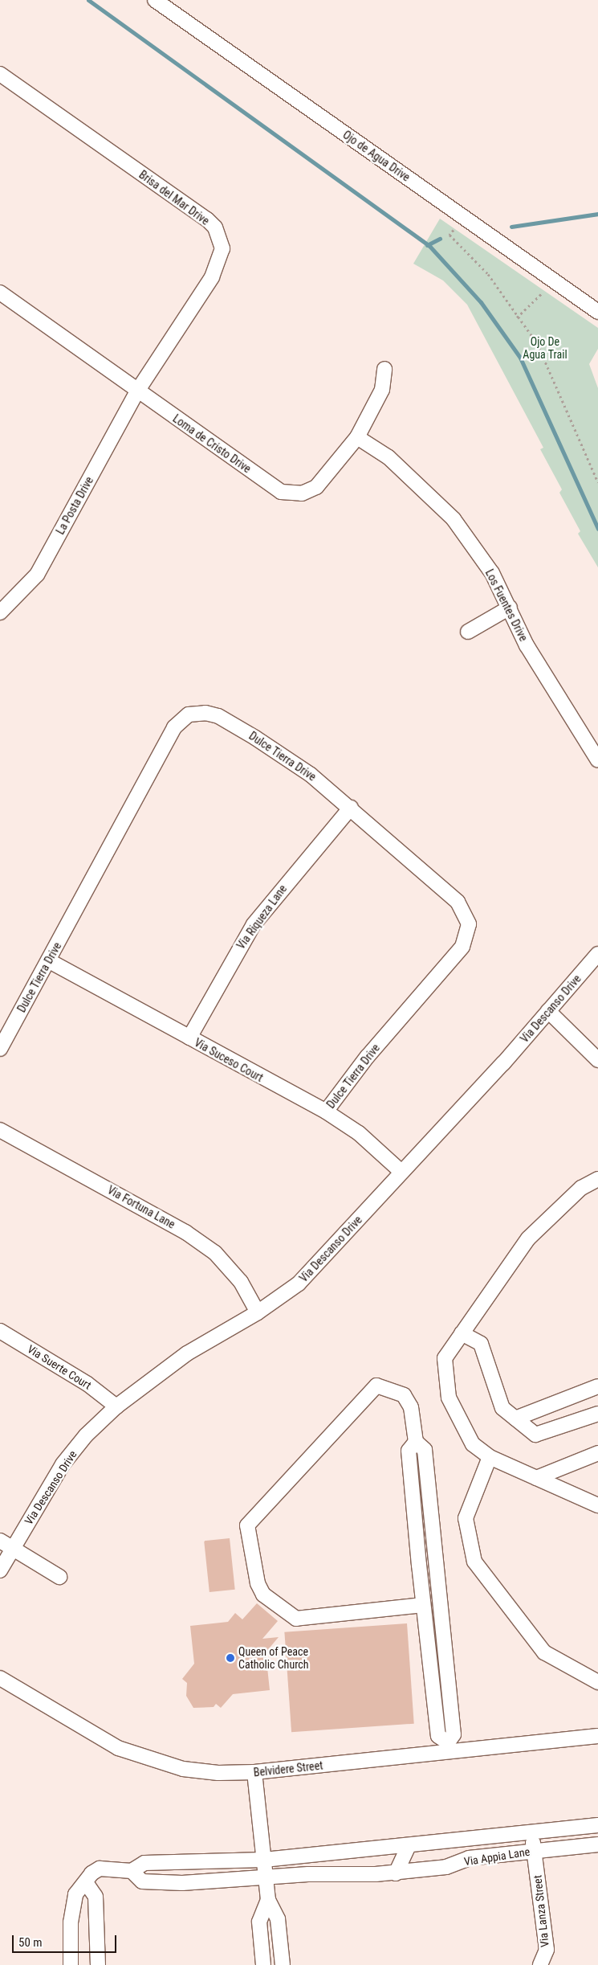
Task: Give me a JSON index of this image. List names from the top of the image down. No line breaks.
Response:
{"streets":{"street":["Ojo de Agua Drive","Brisa del Mar Drive","Loma de Cristo Drive","La Posta Drive","Los Fuentes Drive","Dulce Tierra Drive","Via Riqueza Lane","Via Descanso Drive","Via Suceso Court","Via Fortuna Lane","Via Suerte Court","Belvidere Street","Via Appia Lane","Via Lanza Street"]},"crossings":[["Brisa del Mar Drive","Loma de Cristo Drive"],["Brisa del Mar Drive","La Posta Drive"],["Loma de Cristo Drive","La Posta Drive"],["Loma de Cristo Drive","Los Fuentes Drive"],["Dulce Tierra Drive","Via Riqueza Lane"],["Dulce Tierra Drive","Via Suceso Court"],["Via Riqueza Lane","Via Suceso Court"],["Via Descanso Drive","Via Suceso Court"],["Via Descanso Drive","Via Fortuna Lane"],["Via Descanso Drive","Via Suerte Court"],["Via Appia Lane","Via Lanza Street"]],"parks":["Ojo De Agua Trail"],"places":["Queen of Peace Catholic Church"],"scale_bar":"50 m"}
